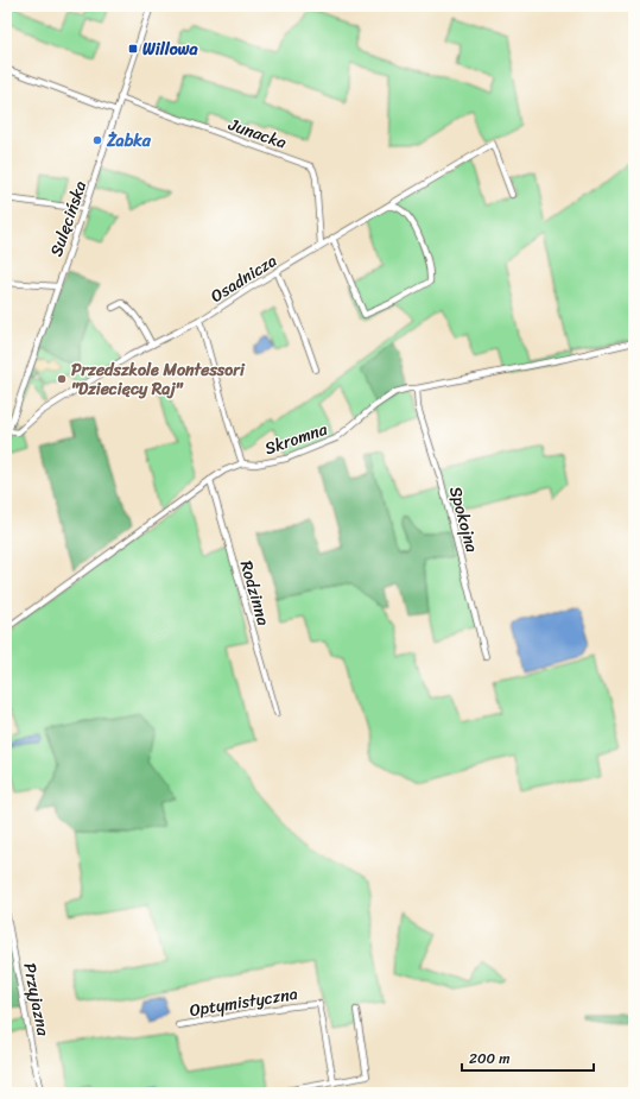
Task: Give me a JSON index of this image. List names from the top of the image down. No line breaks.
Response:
{"streets":{"street":["Junacka","Sulęcińska","Osadnicza","Skromna","Spokojna","Rodzinna","Przyjazna","Optymistyczna"]},"crossings":[["Junacka","Sulęcińska"],["Junacka","Osadnicza"],["Sulęcińska","Osadnicza"],["Skromna","Spokojna"],["Skromna","Rodzinna"]],"places":{"transit":["Willowa"],"other":["Żabka","Przedszkole Montessori \"Dziecięcy Raj\""]},"scale_bar":"200 m"}
